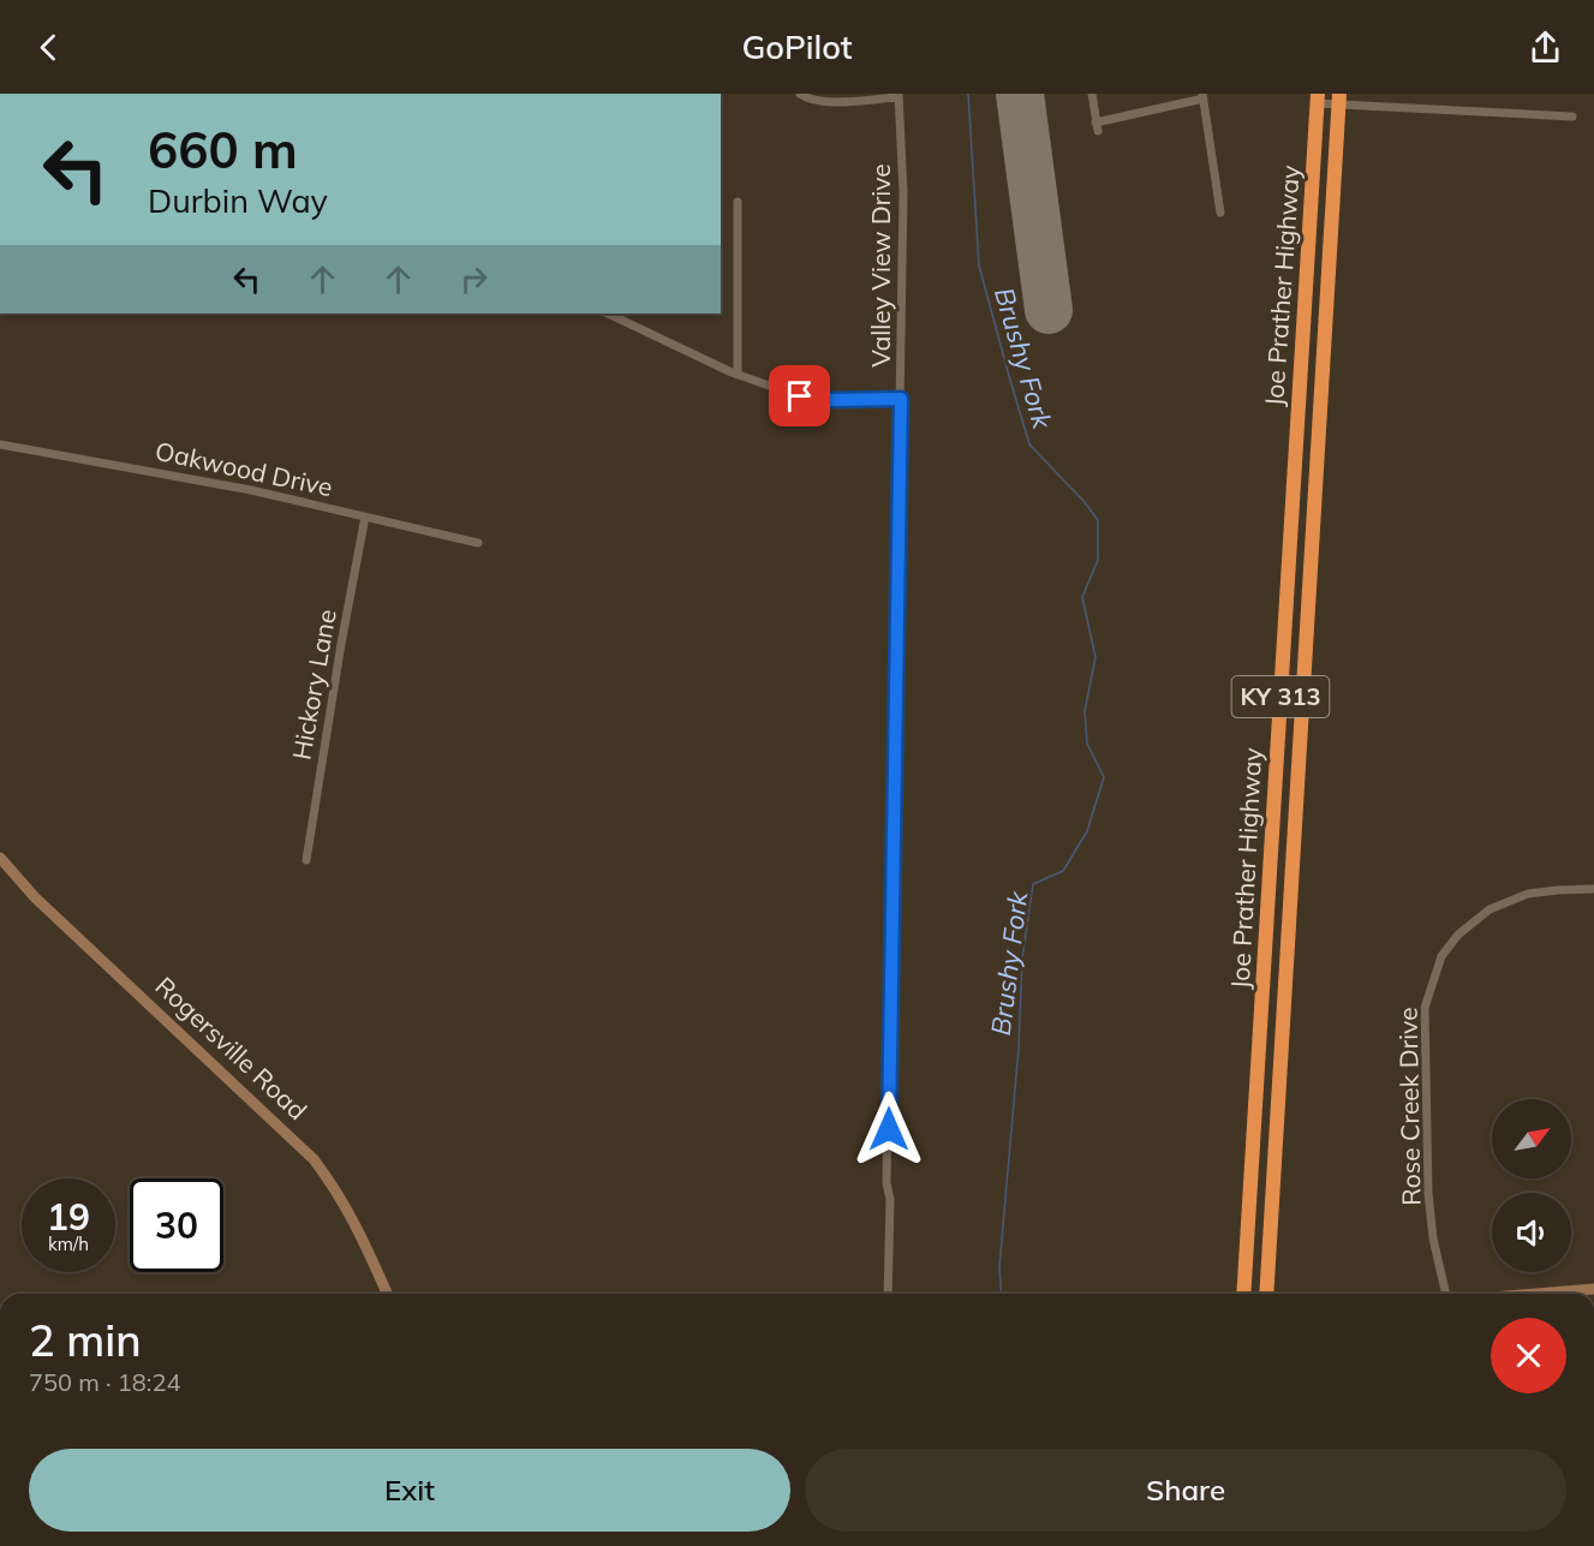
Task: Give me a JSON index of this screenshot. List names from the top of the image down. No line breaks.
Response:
{"streets":{"highway":["Joe Prather Highway","KY 313"],"street":["Valley View Drive","Oakwood Drive","Hickory Lane","Rogersville Road","Rose Creek Drive"]},"crossings":[["Oakwood Drive","Hickory Lane"]],"water":["Brushy Fork"],"north":"top right","page":{"header":"GoPilot","turn":["660 m","Durbin Way"],"speed":"19 km/h","limit":"30","heading":["2 min","750 m · 18:24"],"buttons":["Exit","Share"]}}
